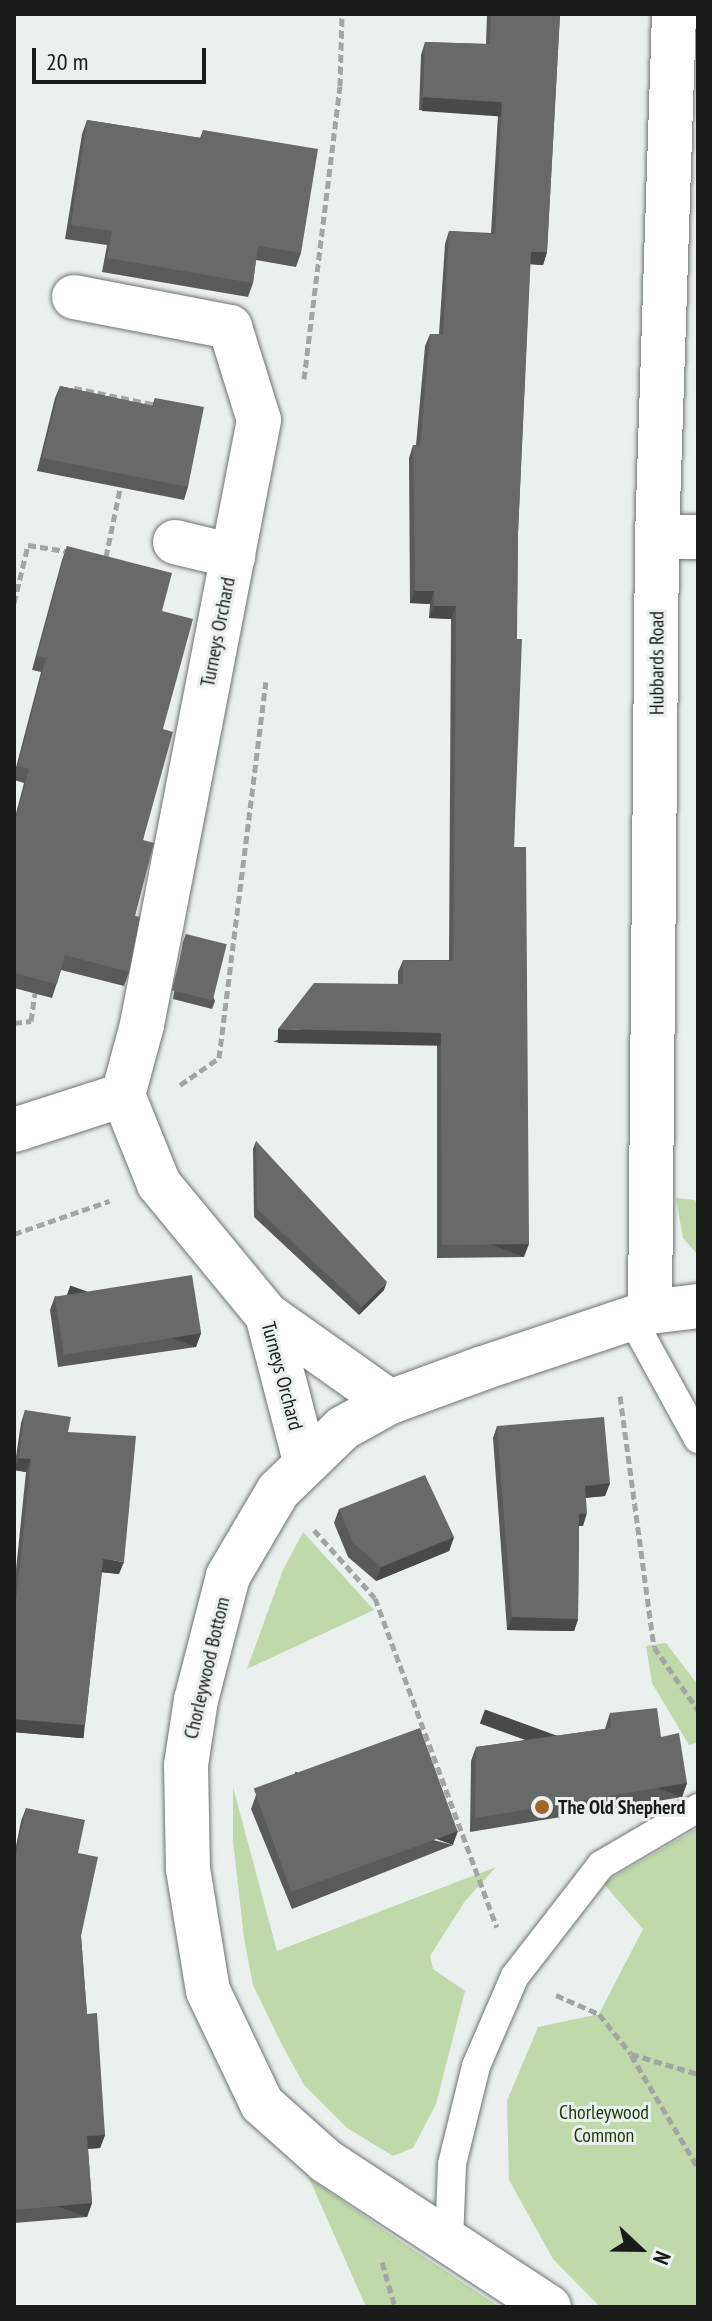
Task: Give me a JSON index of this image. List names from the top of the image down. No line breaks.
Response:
{"streets":{"street":["Turneys Orchard","Hubbards Road","Chorleywood Bottom"]},"crossings":[["Turneys Orchard","Chorleywood Bottom"],["Hubbards Road","Chorleywood Bottom"]],"parks":["Chorleywood Common"],"places":["The Old Shepherd"],"scale_bar":"20 m","north":"right"}
